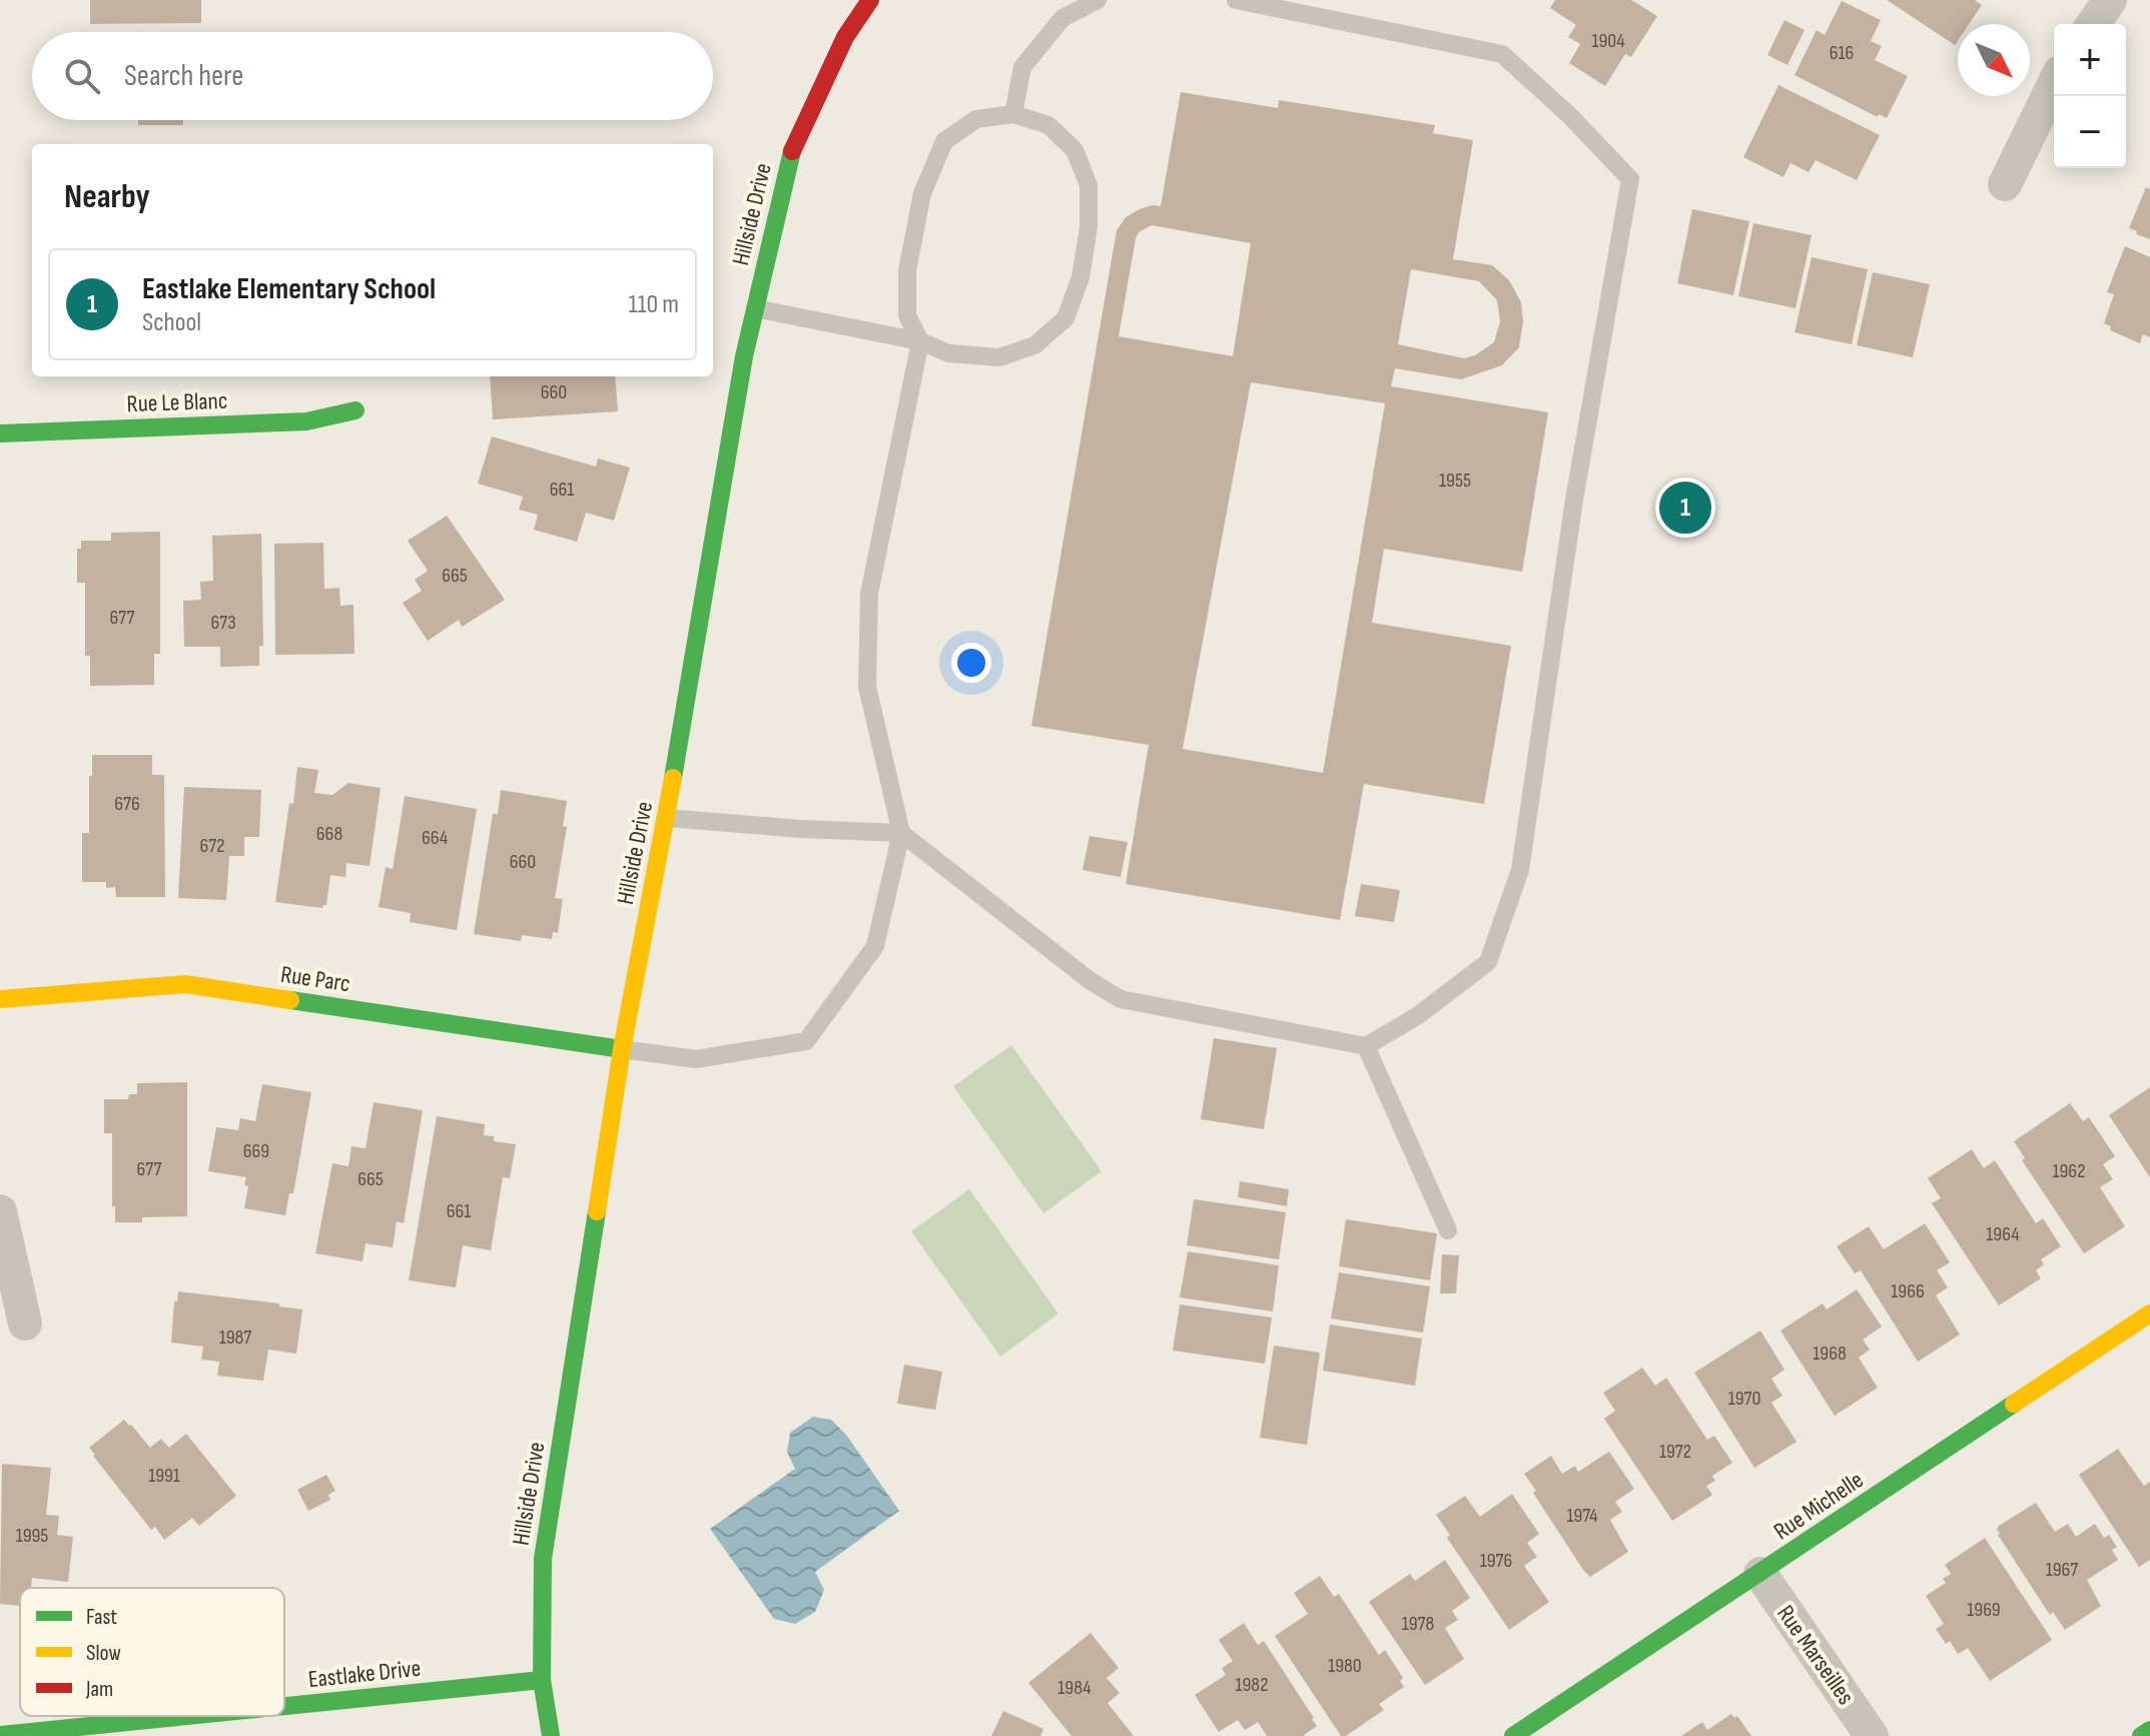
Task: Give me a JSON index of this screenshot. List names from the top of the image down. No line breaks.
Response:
{"streets":{"street":["Hillside Drive","Rue Le Blanc","Rue Parc","Rue Michelle","Rue Marseilles","Eastlake Drive"]},"crossings":[["Hillside Drive","Rue Parc"],["Hillside Drive","Eastlake Drive"],["Rue Michelle","Rue Marseilles"]],"house_numbers":["1904","616","660","1955","661","665","677","673","676","668","664","672","660","669","677","1962","665","661","1964","1966","1987","1968","1970","1972","1991","1974","1995","1976","1967","1969","1978","1980","1982","1984"],"legend":["Fast","Slow","Jam"],"north":"bottom right","page":{"map_buttons":["+","−"],"search":"Search here","heading":"Nearby","list":[{"mark":"1","name":"Eastlake Elementary School","note":"School","value":"110 m"}],"pins":"1"}}
